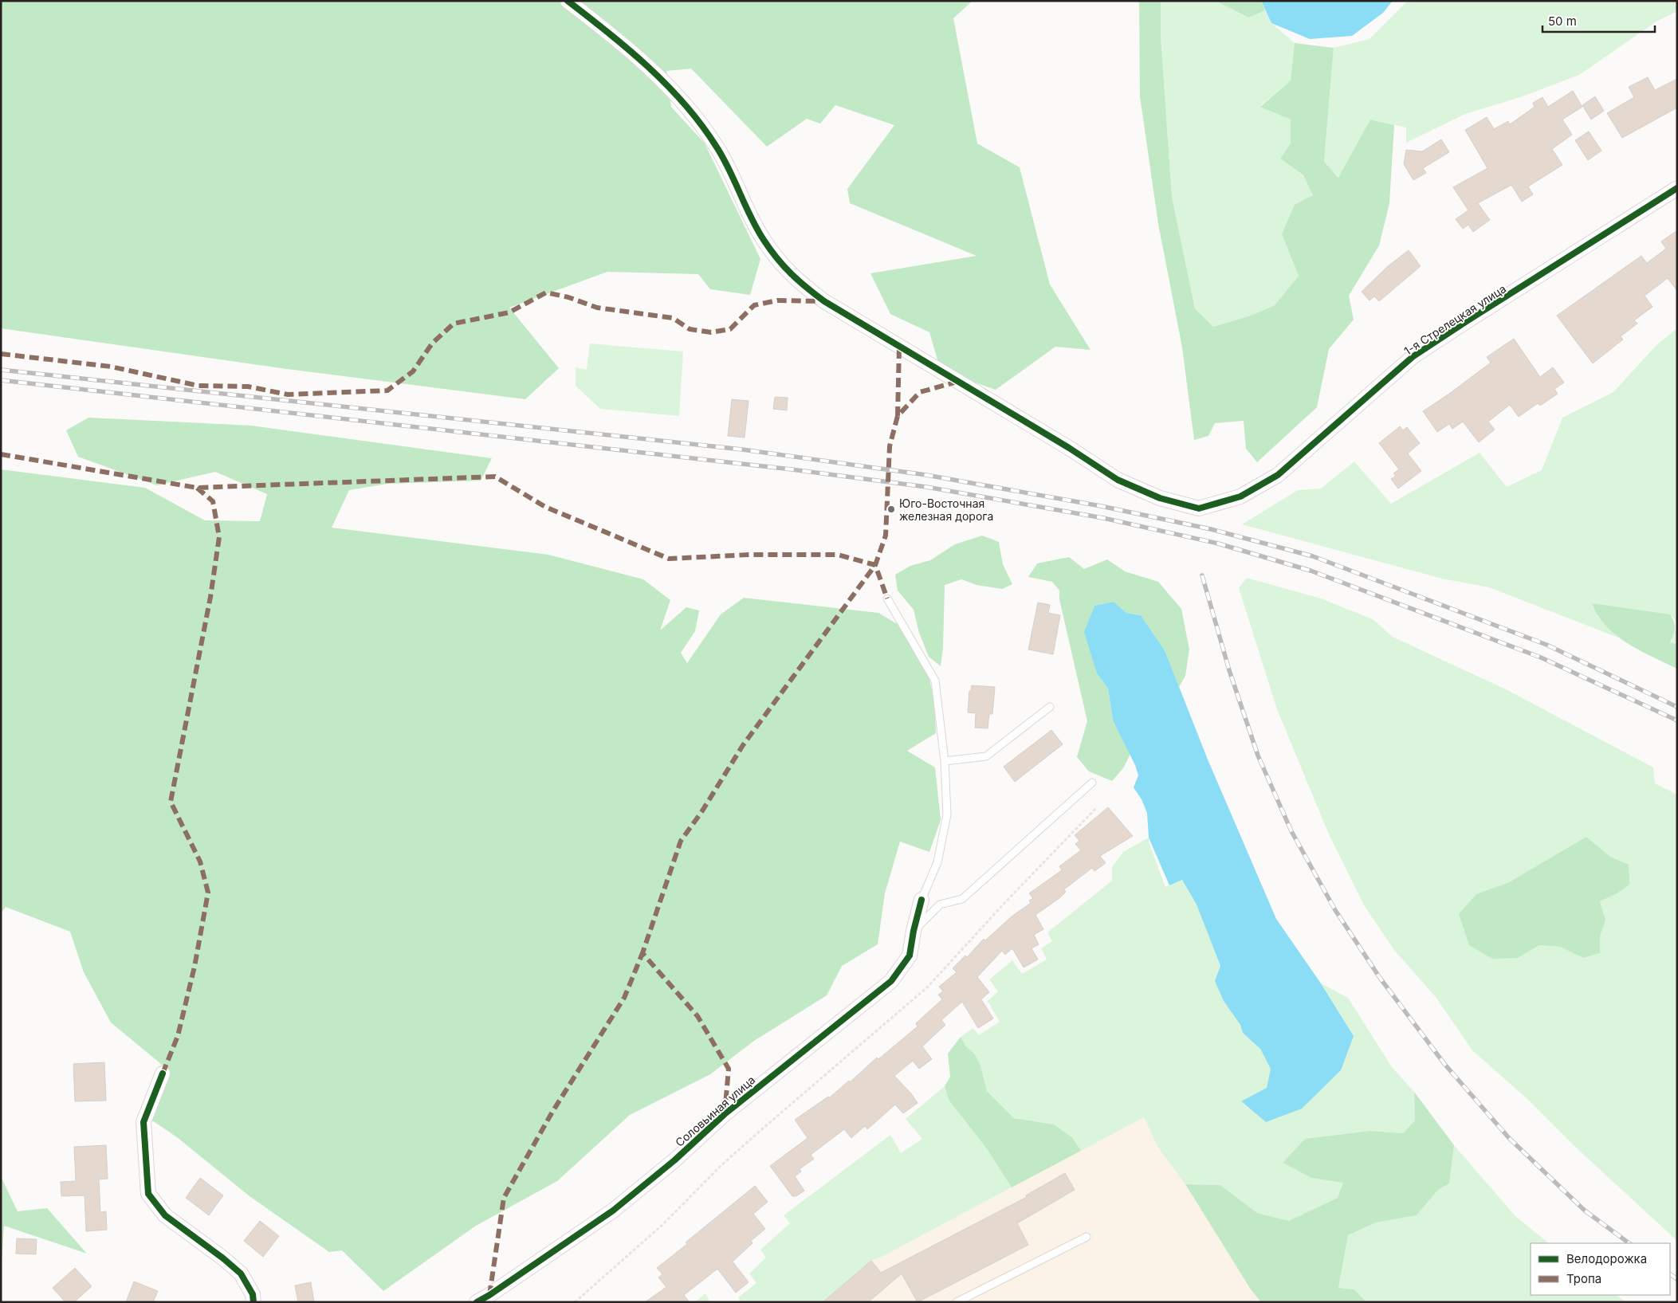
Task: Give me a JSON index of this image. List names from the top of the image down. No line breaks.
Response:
{"streets":{"street":["1-я Стрелецкая улица","Соловьиная улица"]},"places":["Юго-Восточная железная дорога"],"legend":["Велодорожка","Тропа"],"scale_bar":"50 m"}
